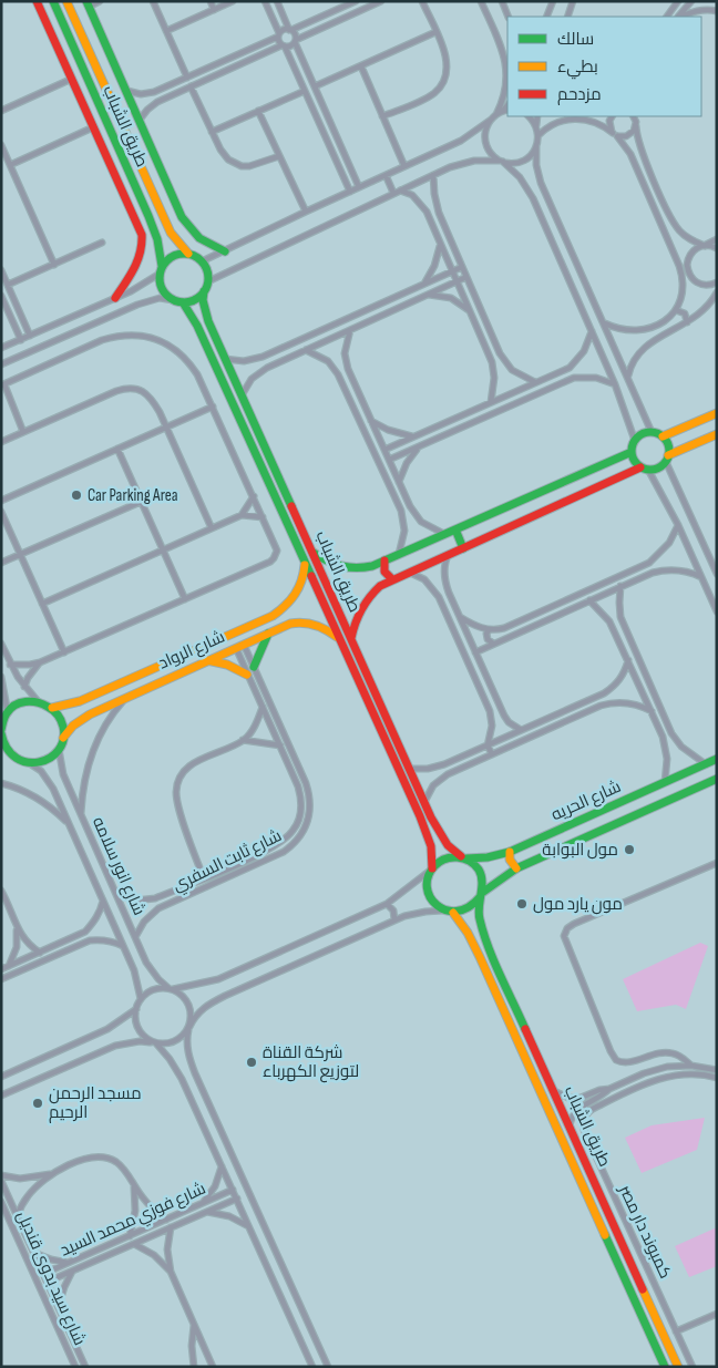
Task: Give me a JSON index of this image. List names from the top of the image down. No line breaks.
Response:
{"streets":{"main road":["طريق الشباب","شارع الرواد","شارع الحريه"],"street":["شارع ثابت السفري","شارع انور سلامه","شارع فوزي محمد السيد","كمبوند دار مصر","شارع سيد بدوى قنديل"]},"crossings":[["طريق الشباب","شارع الرواد"],["طريق الشباب","شارع الحريه"],["شارع الرواد","شارع ثابت السفري"],["شارع الرواد","شارع انور سلامه"],["شارع ثابت السفري","شارع انور سلامه"],["شارع فوزي محمد السيد","شارع سيد بدوى قنديل"]],"places":["Car Parking Area","مول البوابة","مون يارد مول","شركة القناة لتوزيع الكهرباء","مسجد الرحمن الرحيم"],"legend":["سالك","بطيء","مزدحم"]}
